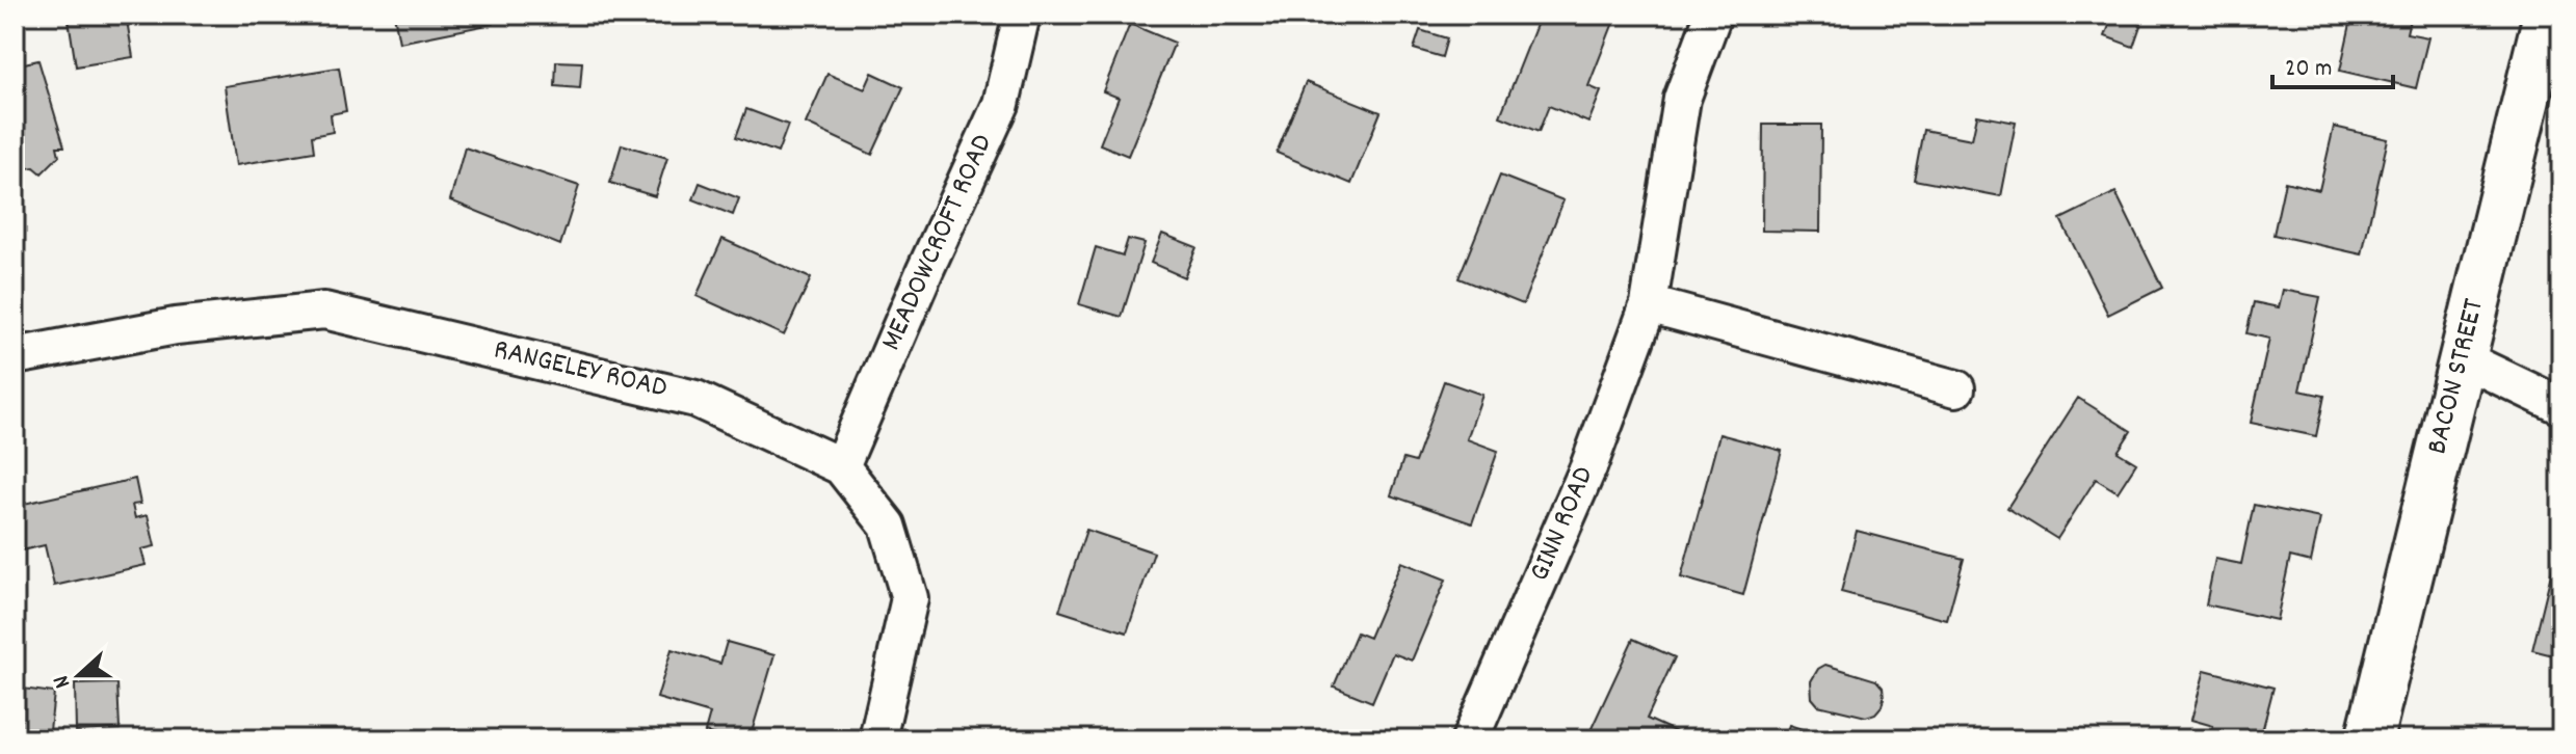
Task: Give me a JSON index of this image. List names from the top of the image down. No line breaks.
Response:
{"streets":{"street":["MEADOWCROFT ROAD","RANGELEY ROAD","BACON STREET","GINN ROAD"]},"crossings":[["MEADOWCROFT ROAD","RANGELEY ROAD"]],"scale_bar":"20 m","north":"left"}
